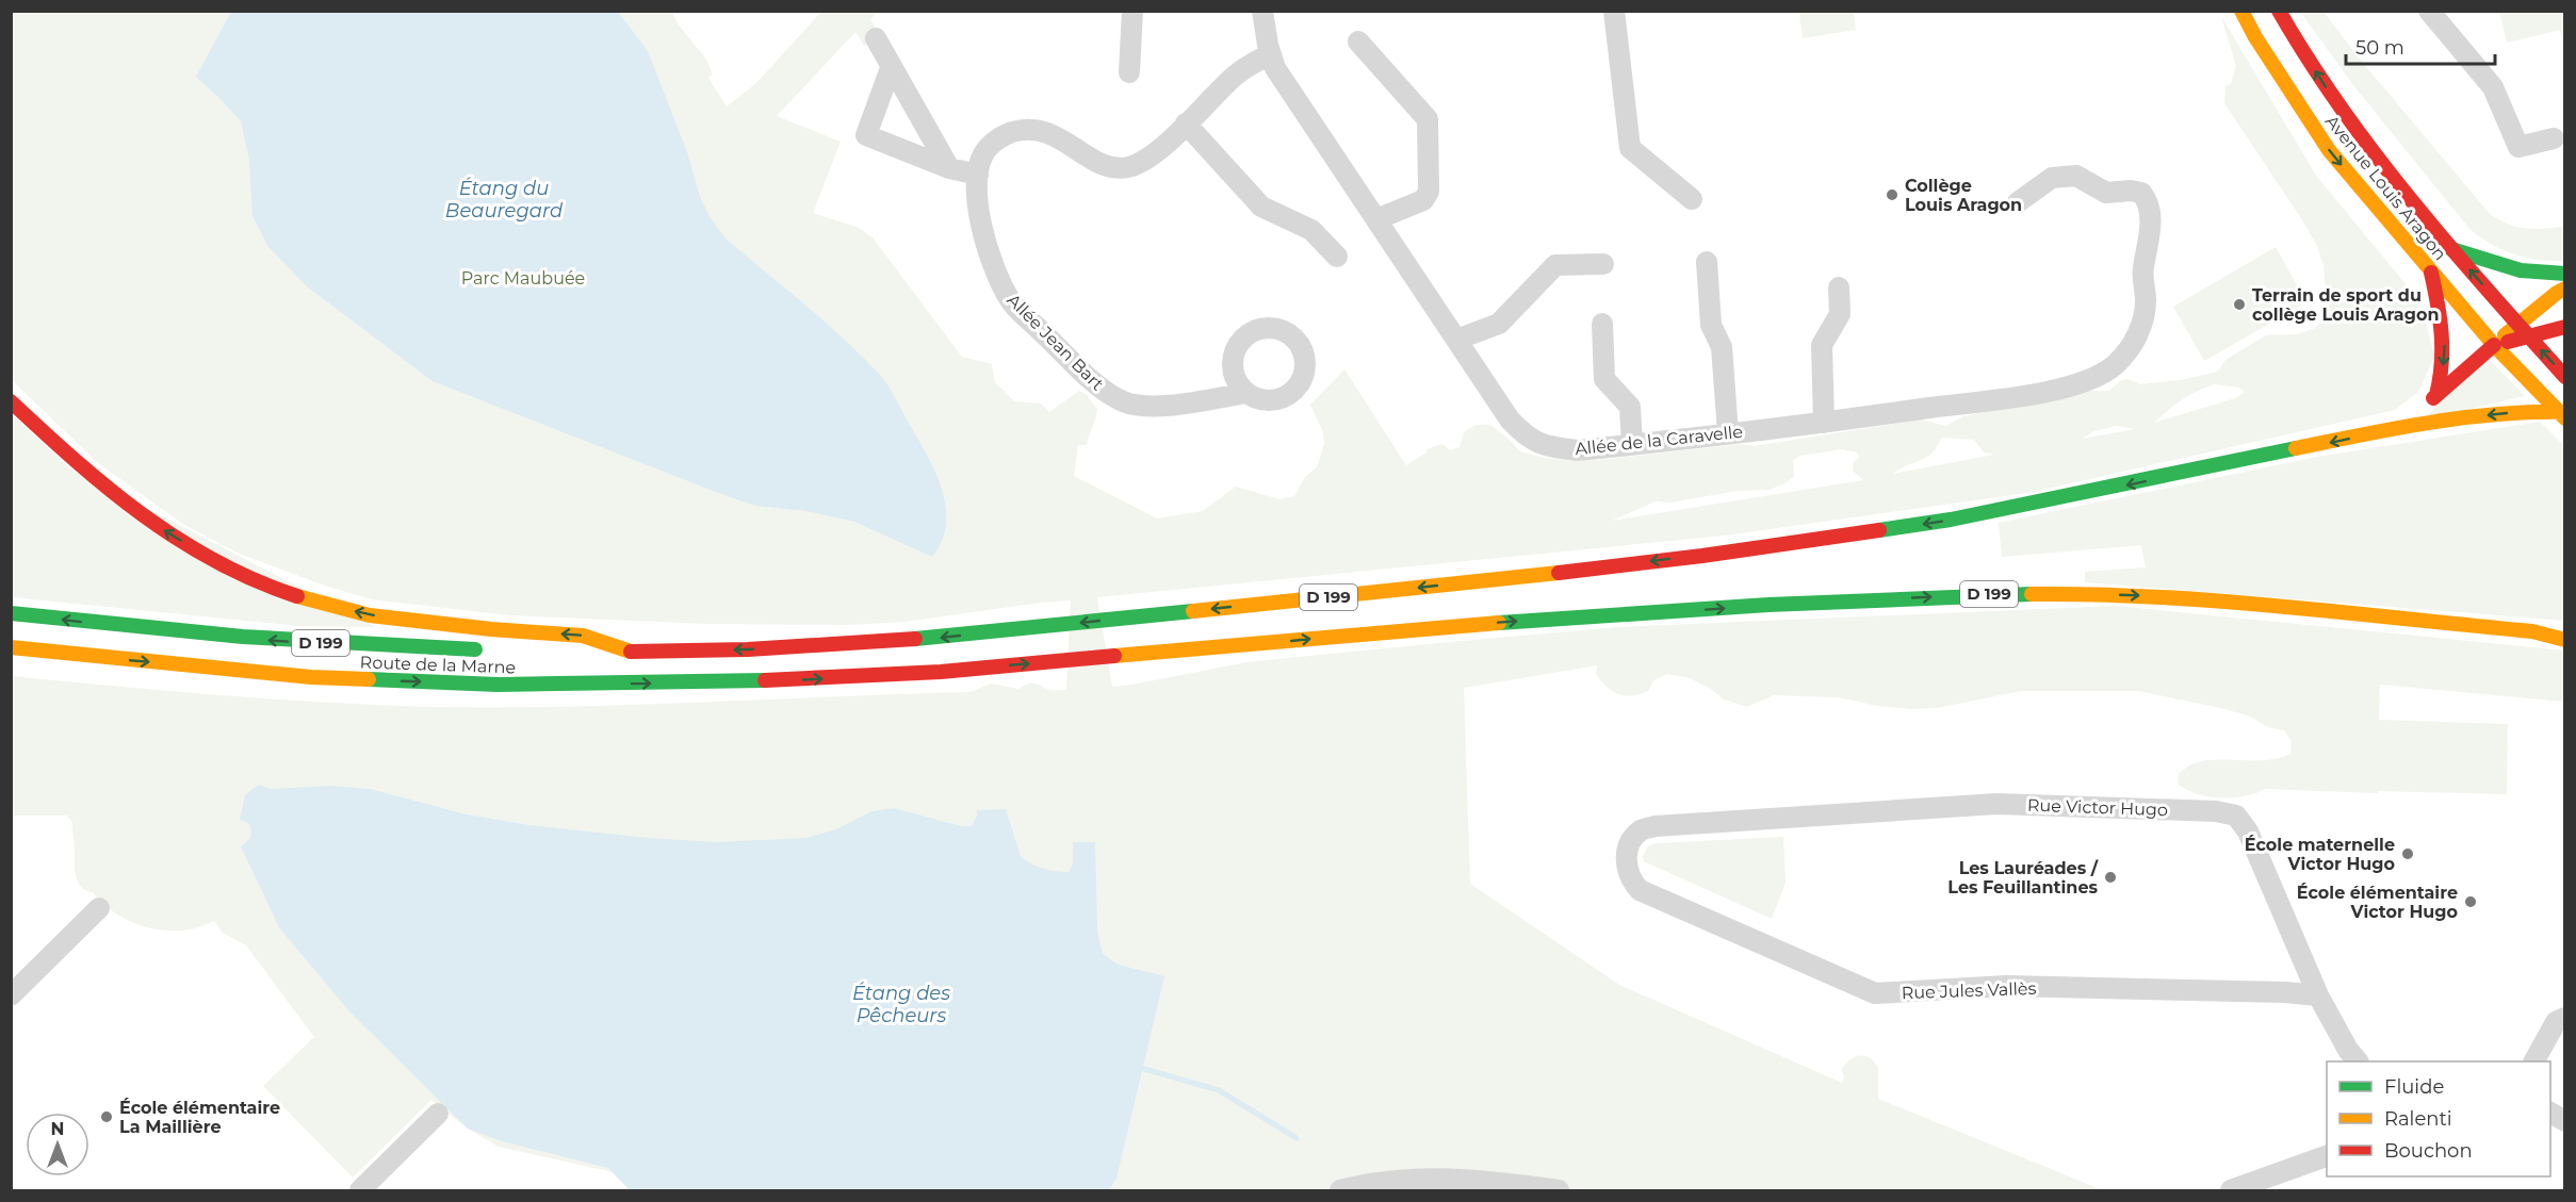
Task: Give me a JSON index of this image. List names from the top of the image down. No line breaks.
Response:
{"streets":{"main road":["Avenue Louis Aragon","D 199","Route de la Marne"],"street":["Allée Jean Bart","Allée de la Caravelle","Rue Victor Hugo","Rue Jules Vallès"]},"crossings":[["Allée Jean Bart","Allée de la Caravelle"],["Rue Victor Hugo","Rue Jules Vallès"]],"water":["Étang du Beauregard","Étang des Pêcheurs"],"parks":["Parc Maubuée"],"places":["Collège Louis Aragon","Terrain de sport du collège Louis Aragon","École maternelle Victor Hugo","Les Lauréades / Les Feuillantines","École élémentaire Victor Hugo","École élémentaire La Maillière"],"legend":["Fluide","Ralenti","Bouchon"],"scale_bar":"50 m","north":"top"}
